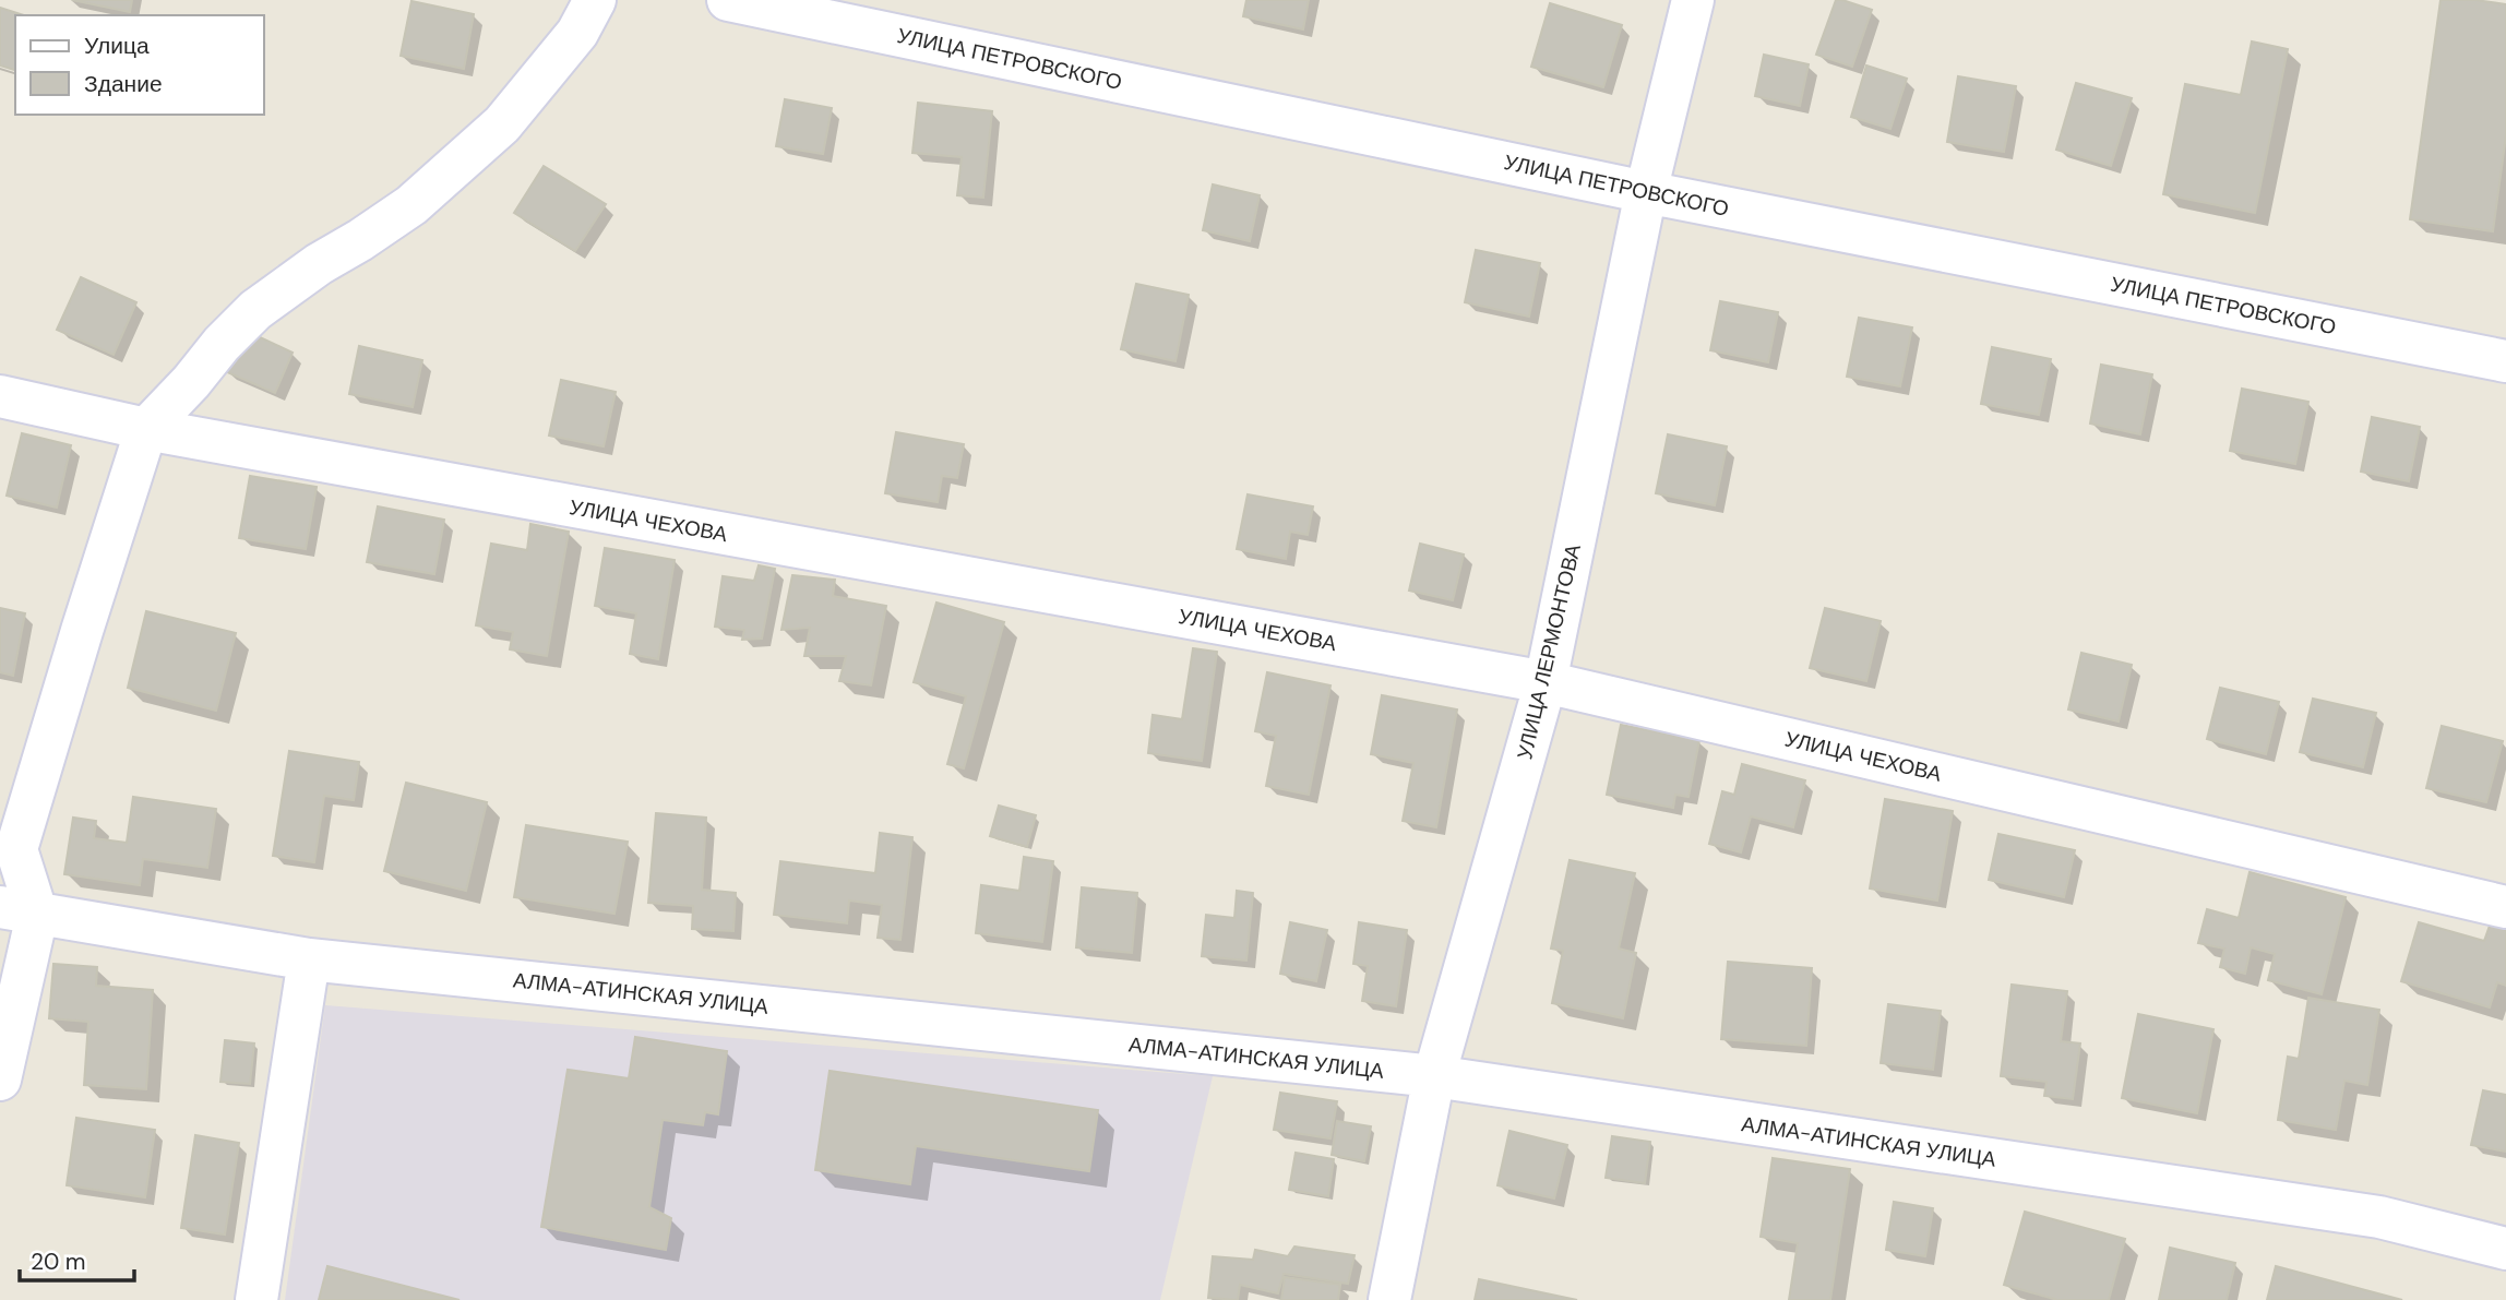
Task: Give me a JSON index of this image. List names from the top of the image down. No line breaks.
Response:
{"streets":{"street":["УЛИЦА ПЕТРОВСКОГО","УЛИЦА ЧЕХОВА","УЛИЦА ЛЕРМОНТОВА","АЛМА-АТИНСКАЯ УЛИЦА"]},"crossings":[["УЛИЦА ПЕТРОВСКОГО","УЛИЦА ЛЕРМОНТОВА"],["УЛИЦА ЧЕХОВА","УЛИЦА ЛЕРМОНТОВА"],["УЛИЦА ЛЕРМОНТОВА","АЛМА-АТИНСКАЯ УЛИЦА"]],"legend":["Улица","Здание"],"scale_bar":"20 m"}
